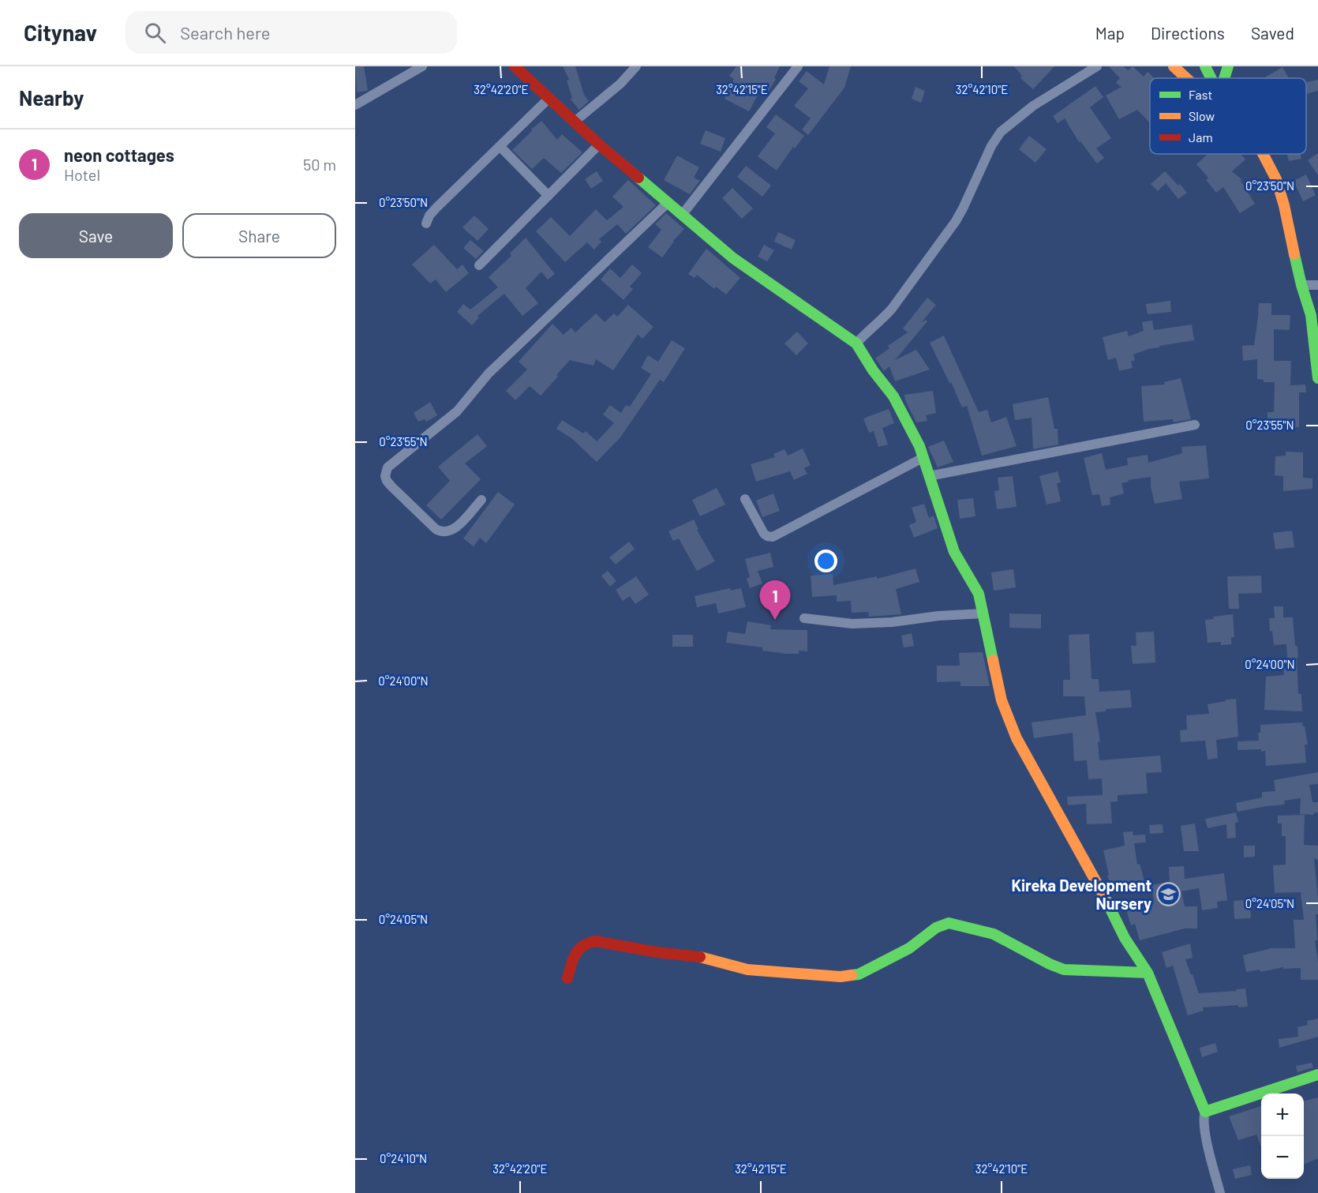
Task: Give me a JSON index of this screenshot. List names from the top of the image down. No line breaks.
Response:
{"places":{"school or university":["Kireka Development Nursery"]},"legend":["Fast","Slow","Jam"],"page":{"header":"Citynav","search":"Search here","nav":["Map","Directions","Saved"],"heading":"Nearby","list":[{"mark":"1","name":"neon cottages","note":"Hotel","value":"50 m"}],"buttons":["Save","Share"],"pins":"1","map_buttons":["+","−"]},"coordinates":["32°42'20\"E","32°42'15\"E","32°42'10\"E","0°23'50\"N","0°23'55\"N","0°24'00\"N","0°24'05\"N","0°24'10\"N"]}
